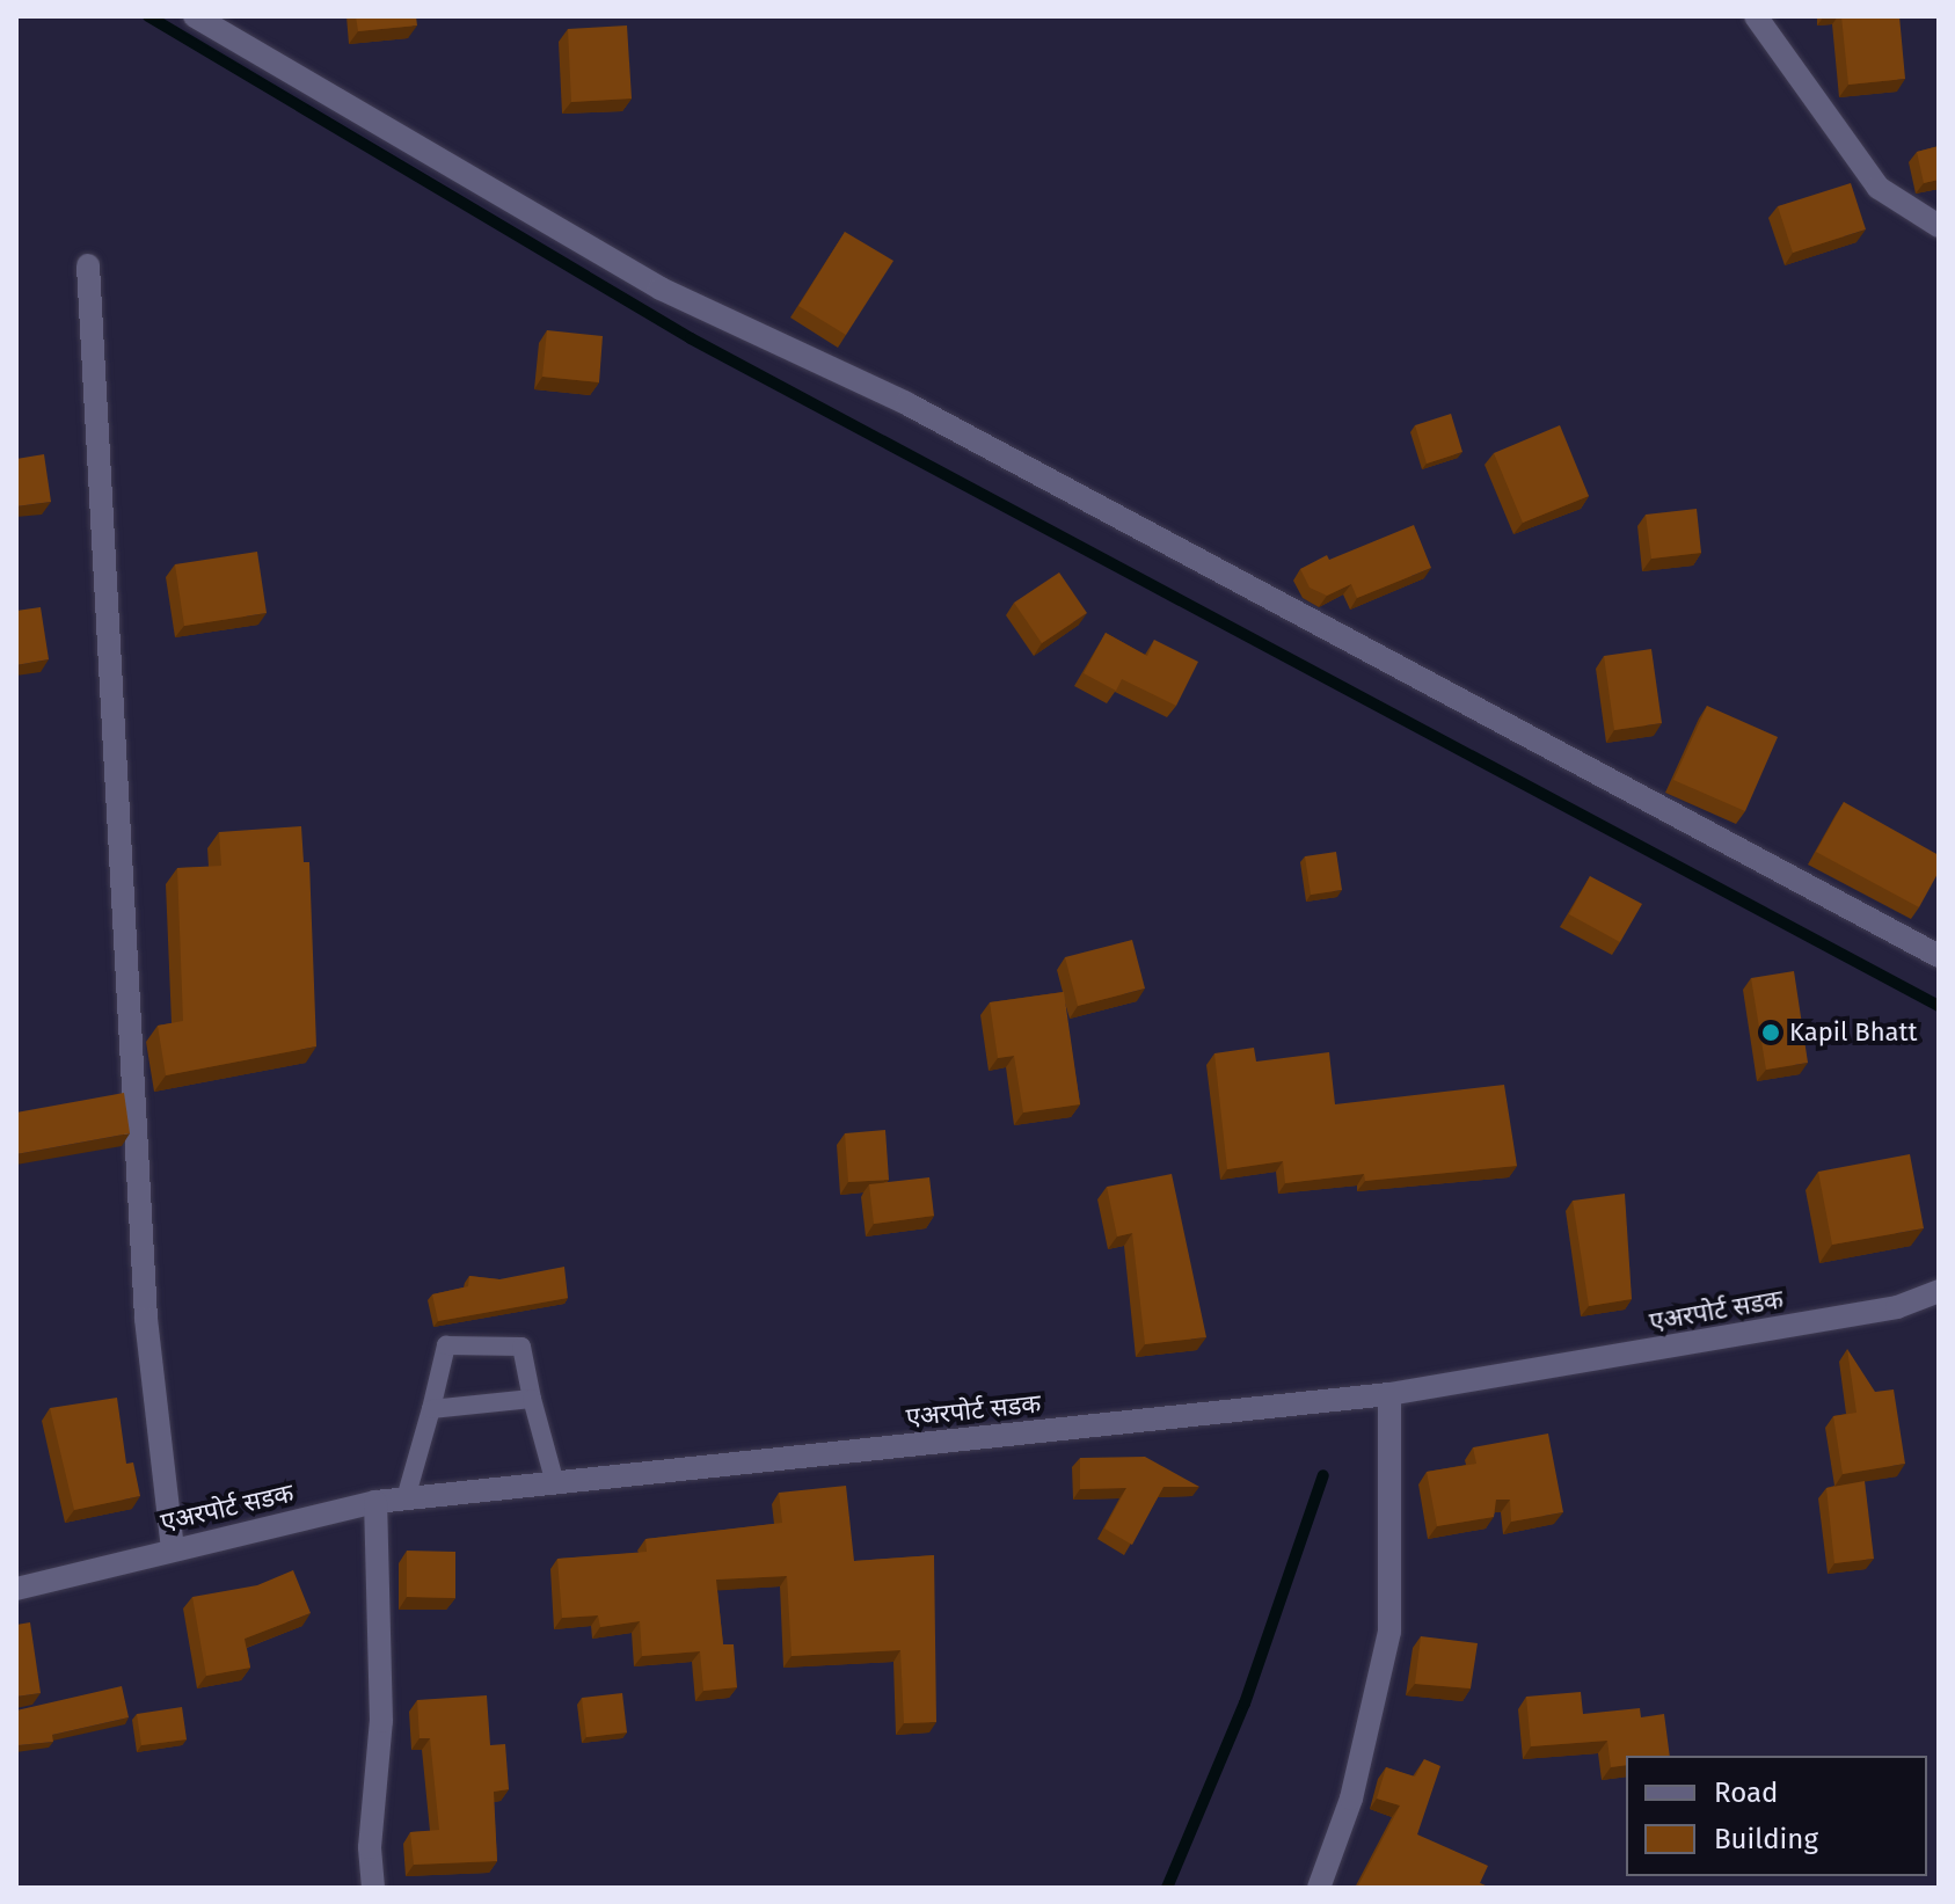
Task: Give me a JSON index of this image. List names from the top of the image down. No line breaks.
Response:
{"streets":{"street":["एअरपोर्ट सडक"]},"places":["Kapil Bhatt"],"legend":["Road","Building"]}
